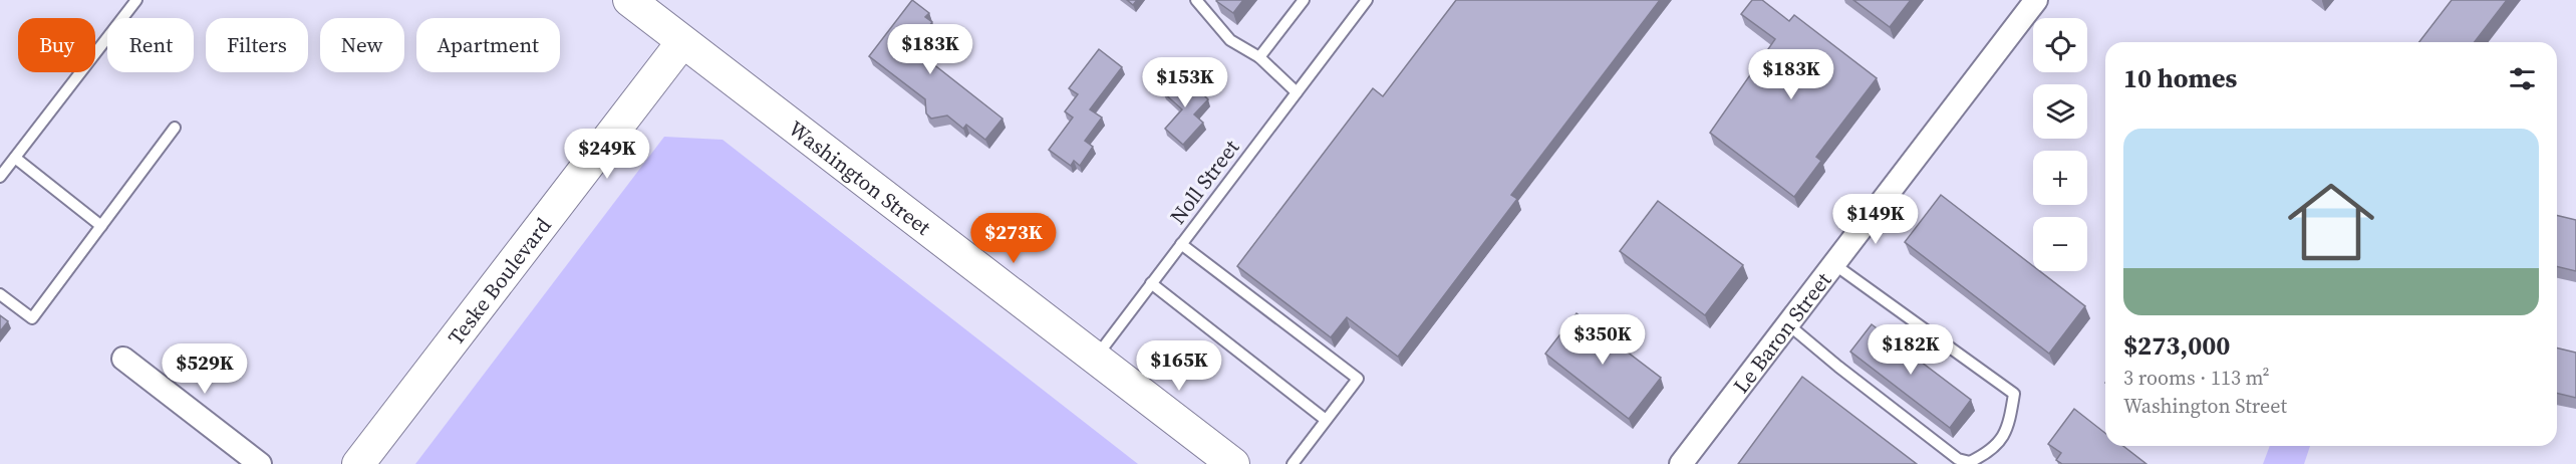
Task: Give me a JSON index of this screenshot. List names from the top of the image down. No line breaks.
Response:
{"streets":{"main road":["Washington Street","Teske Boulevard"],"street":["Le Baron Street"],"lane":["Noll Street"]},"crossings":[["Washington Street","Noll Street"],["Washington Street","Teske Boulevard"]],"page":{"map_buttons":["+","−"],"chip":["Buy","Rent","Filters","New","Apartment"],"price":["$183K","$183K","$153K","$249K","$149K","$273K","$350K","$182K","$165K","$529K"],"heading":"10 homes","list":[{"name":"$273,000","note":"3 rooms · 113 m² · Washington Street"}]}}
